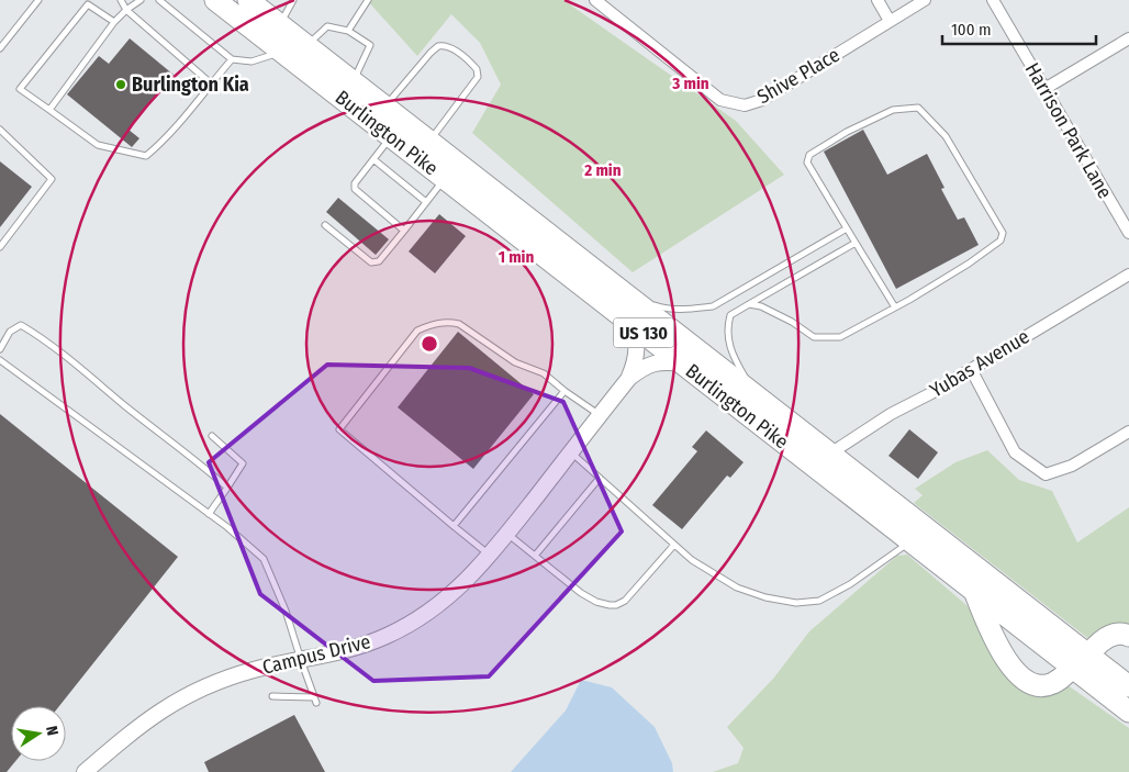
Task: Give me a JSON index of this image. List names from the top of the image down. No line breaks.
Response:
{"streets":{"highway":["Burlington Pike","US 130"],"street":["Shive Place","Harrison Park Lane","Yubas Avenue","Campus Drive"]},"crossings":[["Burlington Pike","Yubas Avenue"],["Burlington Pike","Campus Drive"]],"places":["Burlington Kia"],"scale_bar":"100 m","north":"right","rings":["3 min","2 min","1 min"]}
